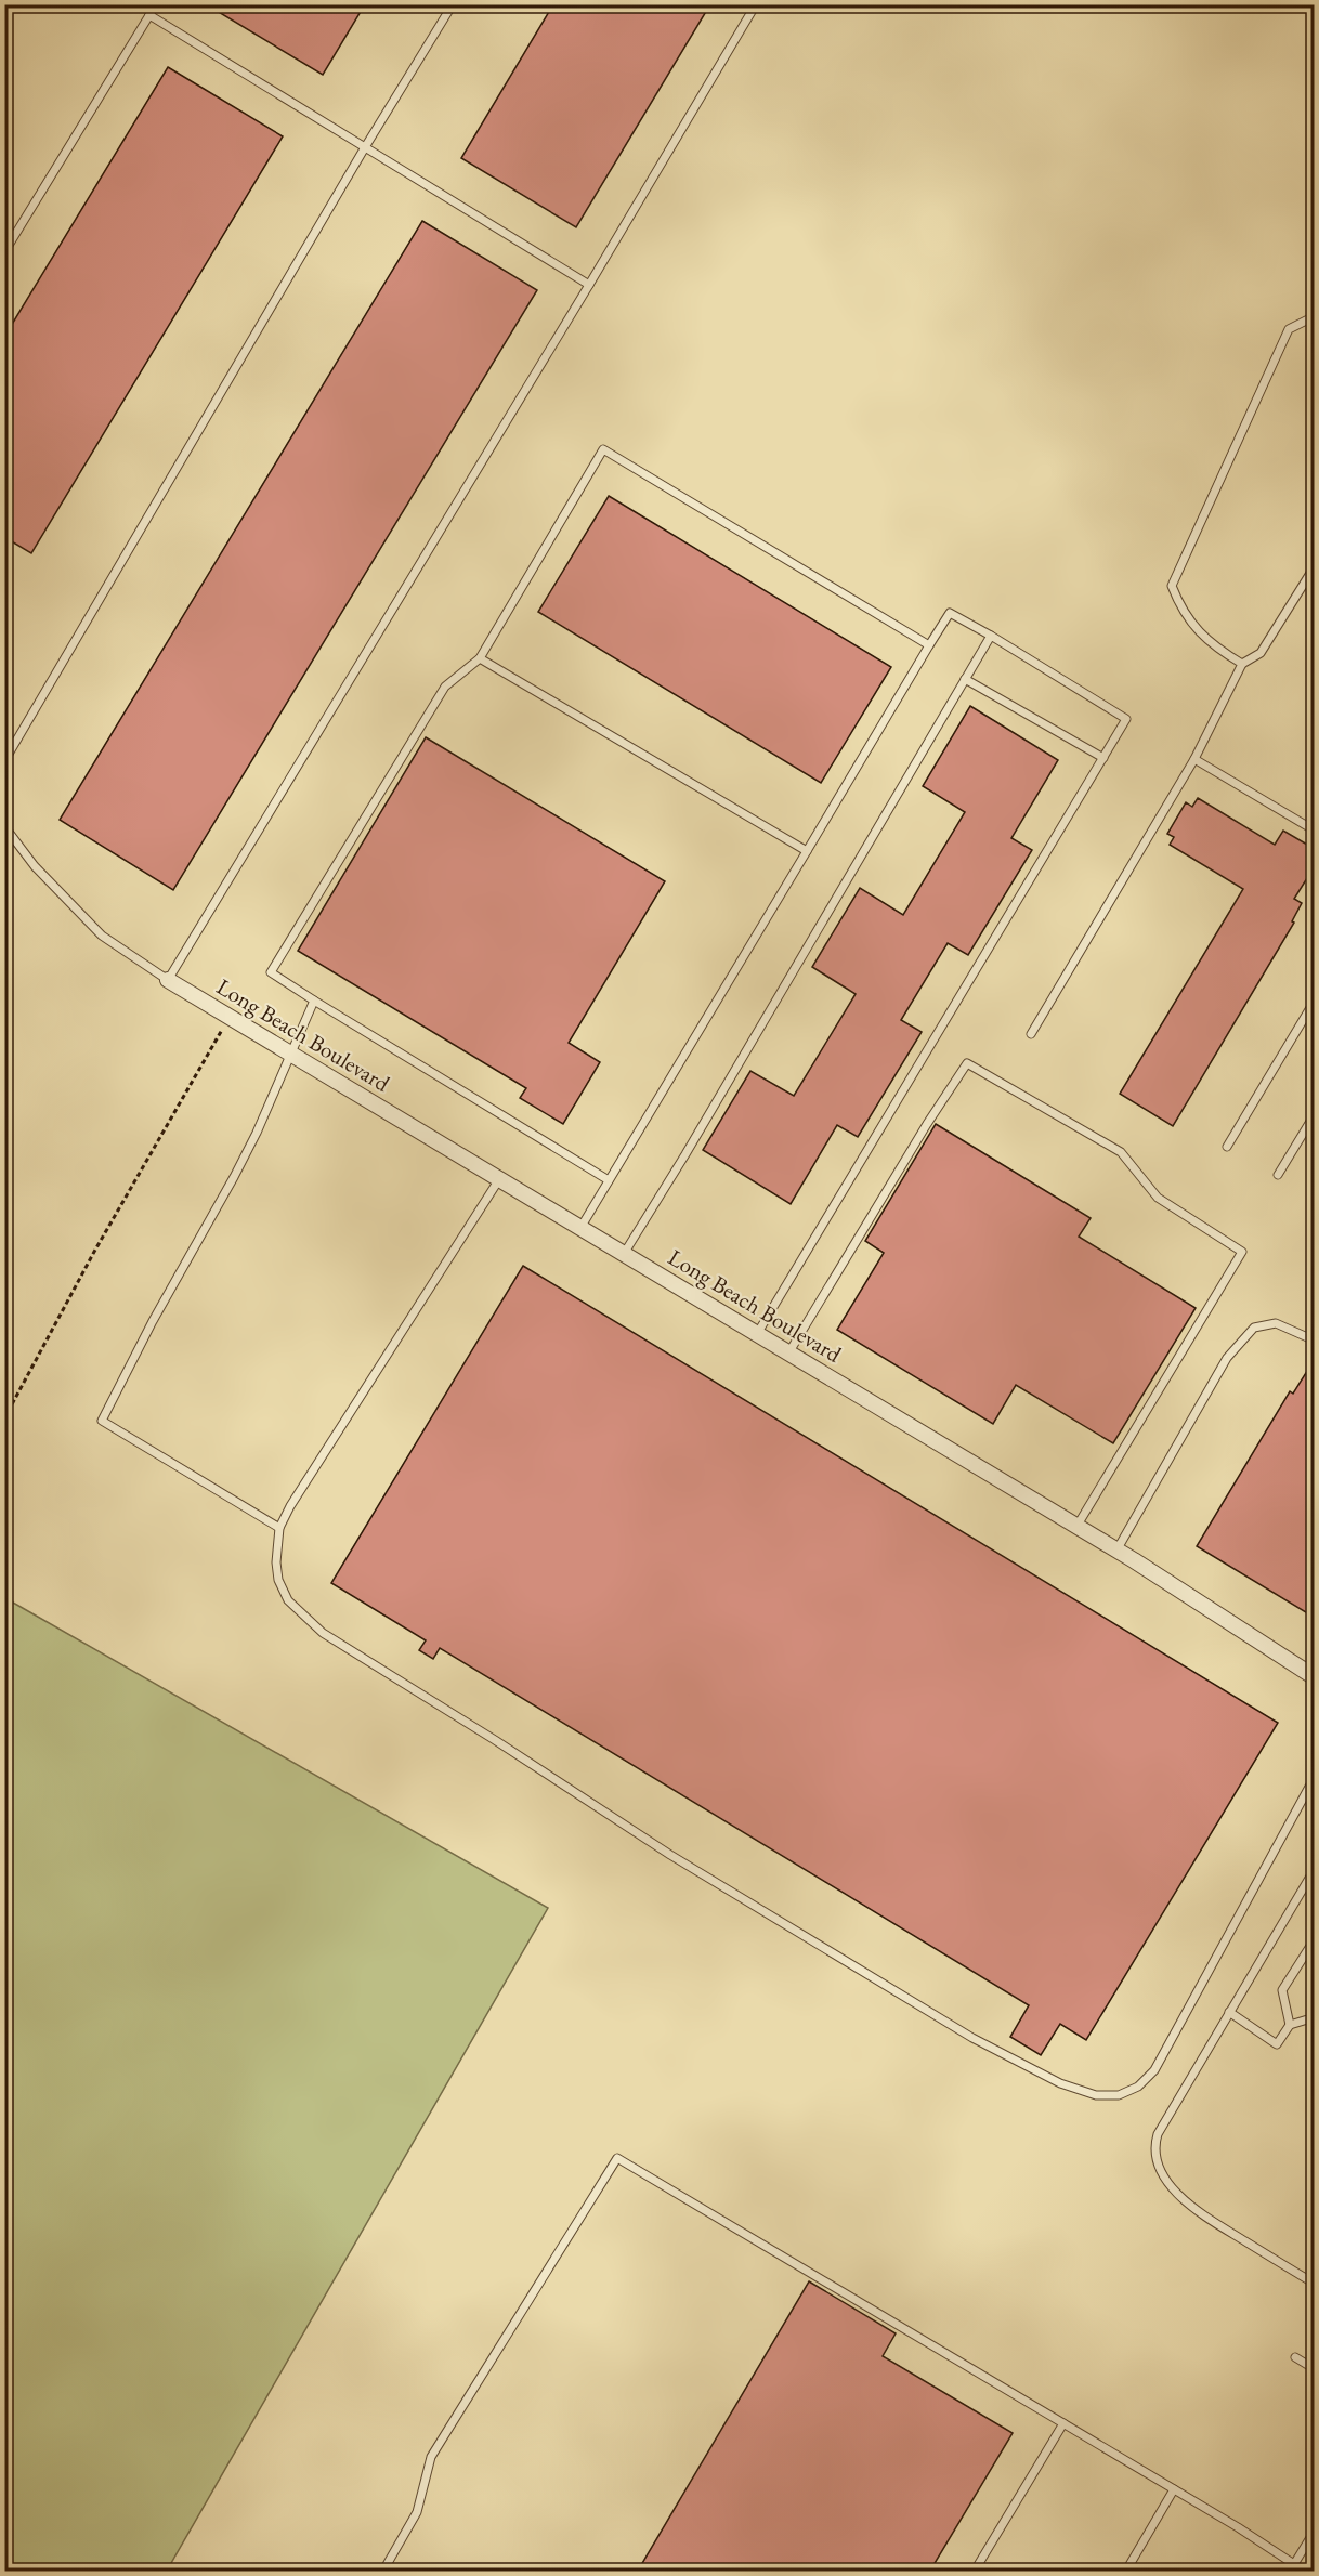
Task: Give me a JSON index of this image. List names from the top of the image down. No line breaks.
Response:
{"streets":{"street":["Long Beach Boulevard"]}}
